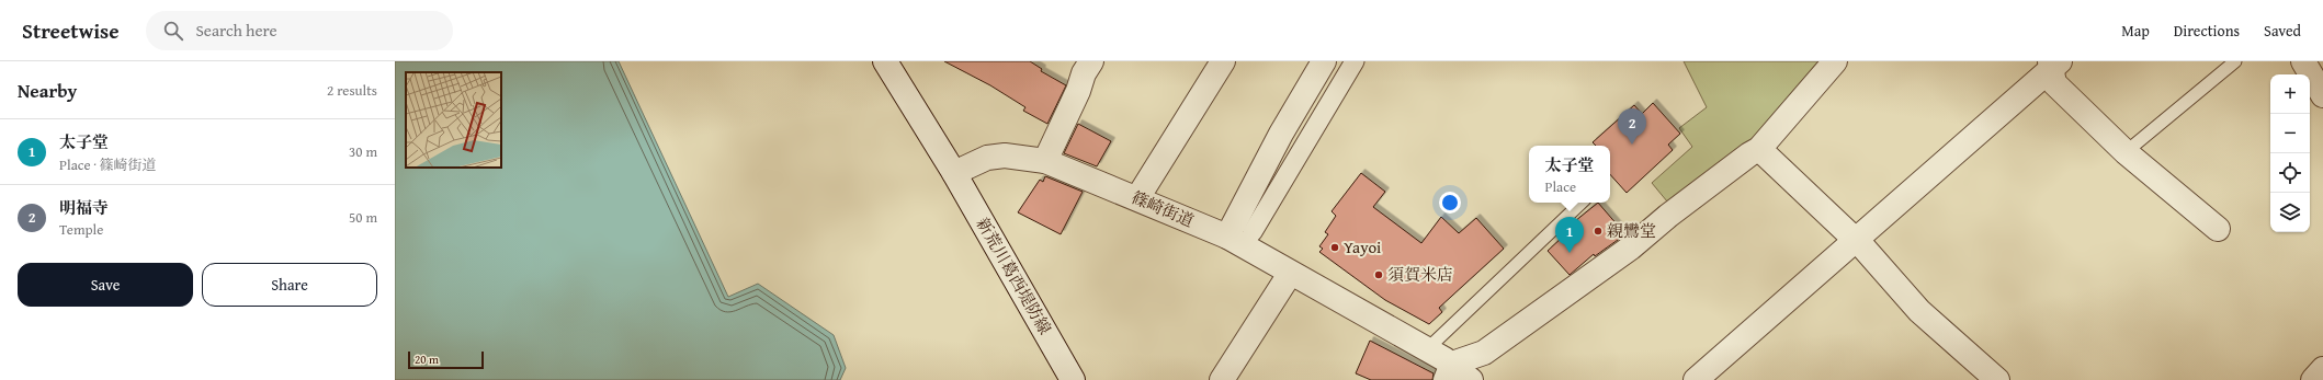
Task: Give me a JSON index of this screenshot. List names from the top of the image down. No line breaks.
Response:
{"streets":{"street":["篠崎街道","新荒川葛西堤防線"]},"crossings":[["篠崎街道","新荒川葛西堤防線"]],"places":["親鸞堂","Yayoi","須賀米店"],"scale_bar":"20 m","page":{"header":"Streetwise","search":"Search here","nav":["Map","Directions","Saved"],"heading":["Nearby","2 results"],"map_buttons":["+","−"],"pins":["2","1"],"list":[{"mark":"1","name":"太子堂","note":"Place · 篠崎街道","value":"30 m"},{"mark":"2","name":"明福寺","note":"Temple","value":"50 m"}],"popup":["太子堂","Place"],"buttons":["Save","Share"],"scale":"20 m"}}
